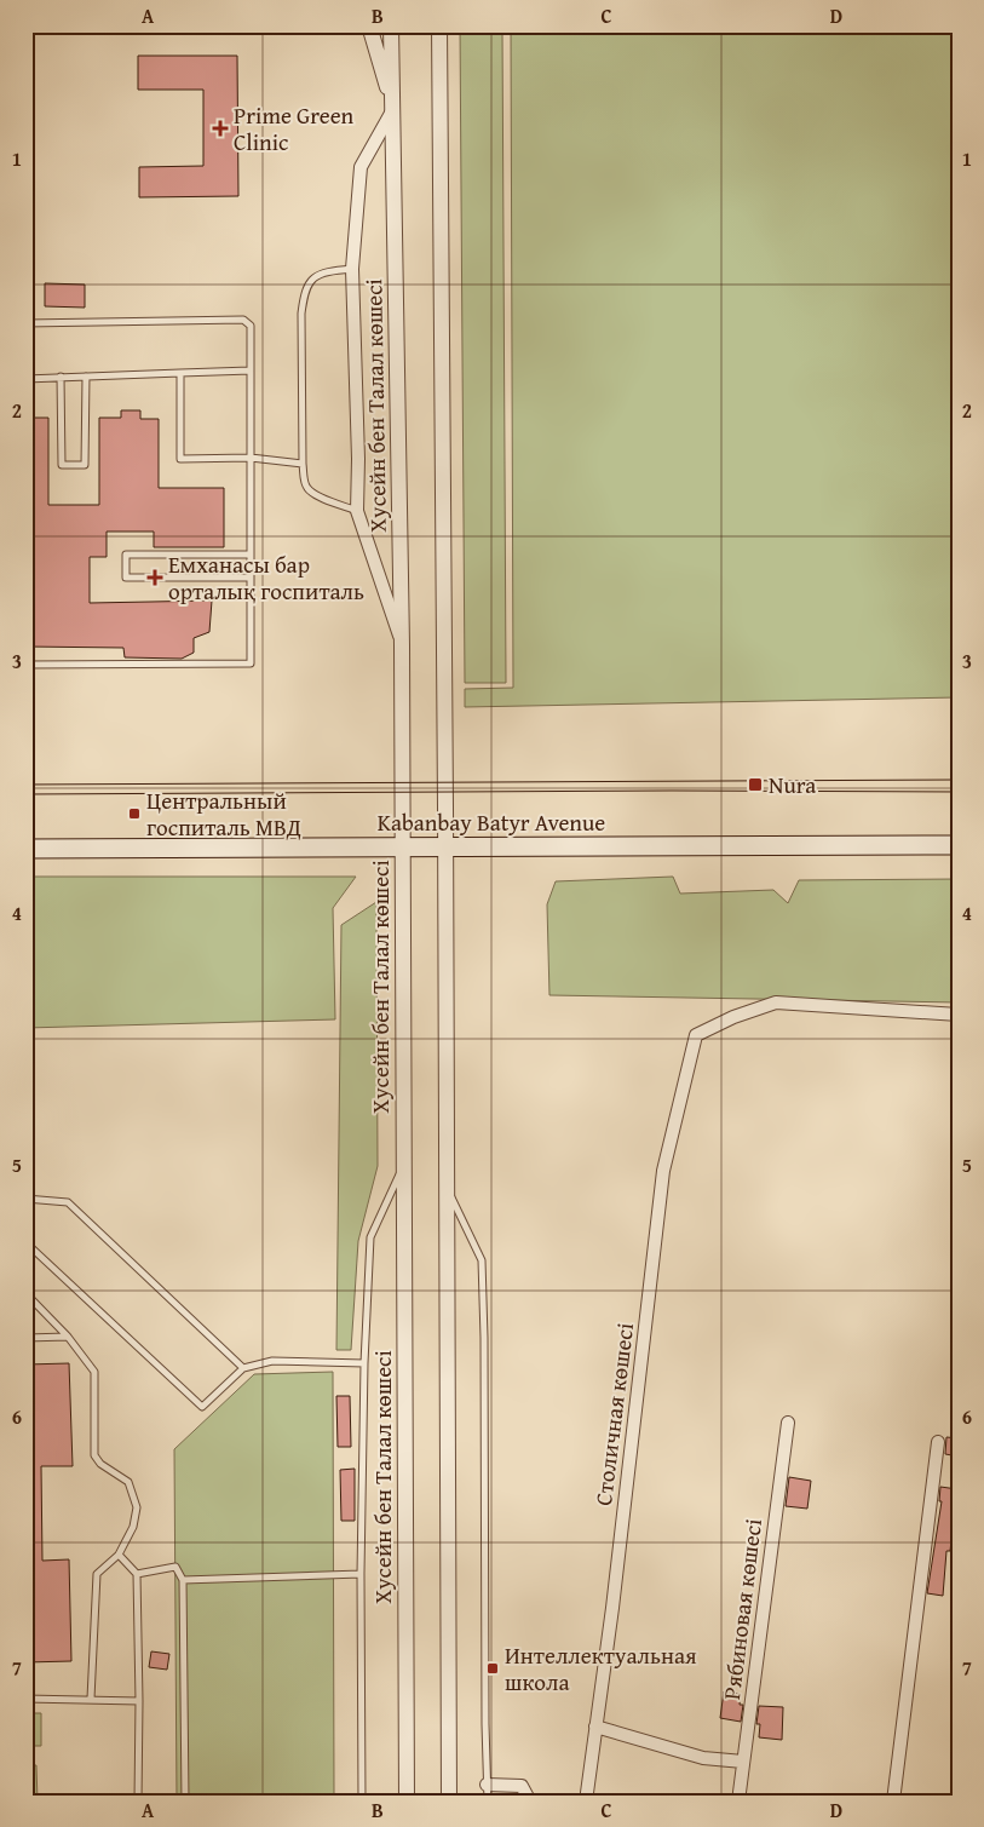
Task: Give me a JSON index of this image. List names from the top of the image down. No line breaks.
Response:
{"streets":{"main road":["Kabanbay Batyr Avenue"],"street":["Хусейн бен Талал көшесі","Столичная көшесі","Рябиновая көшесі"]},"crossings":[["Хусейн бен Талал көшесі","Kabanbay Batyr Avenue"]],"places":{"health":["Prime Green Clinic","Емханасы бар орталық госпиталь"],"transit":["Nura","Центральный госпиталь МВД","Интеллектуальная школа"]},"grid":{"columns":["A","B","C","D"],"rows":["1","2","3","4","5","6","7"]}}
